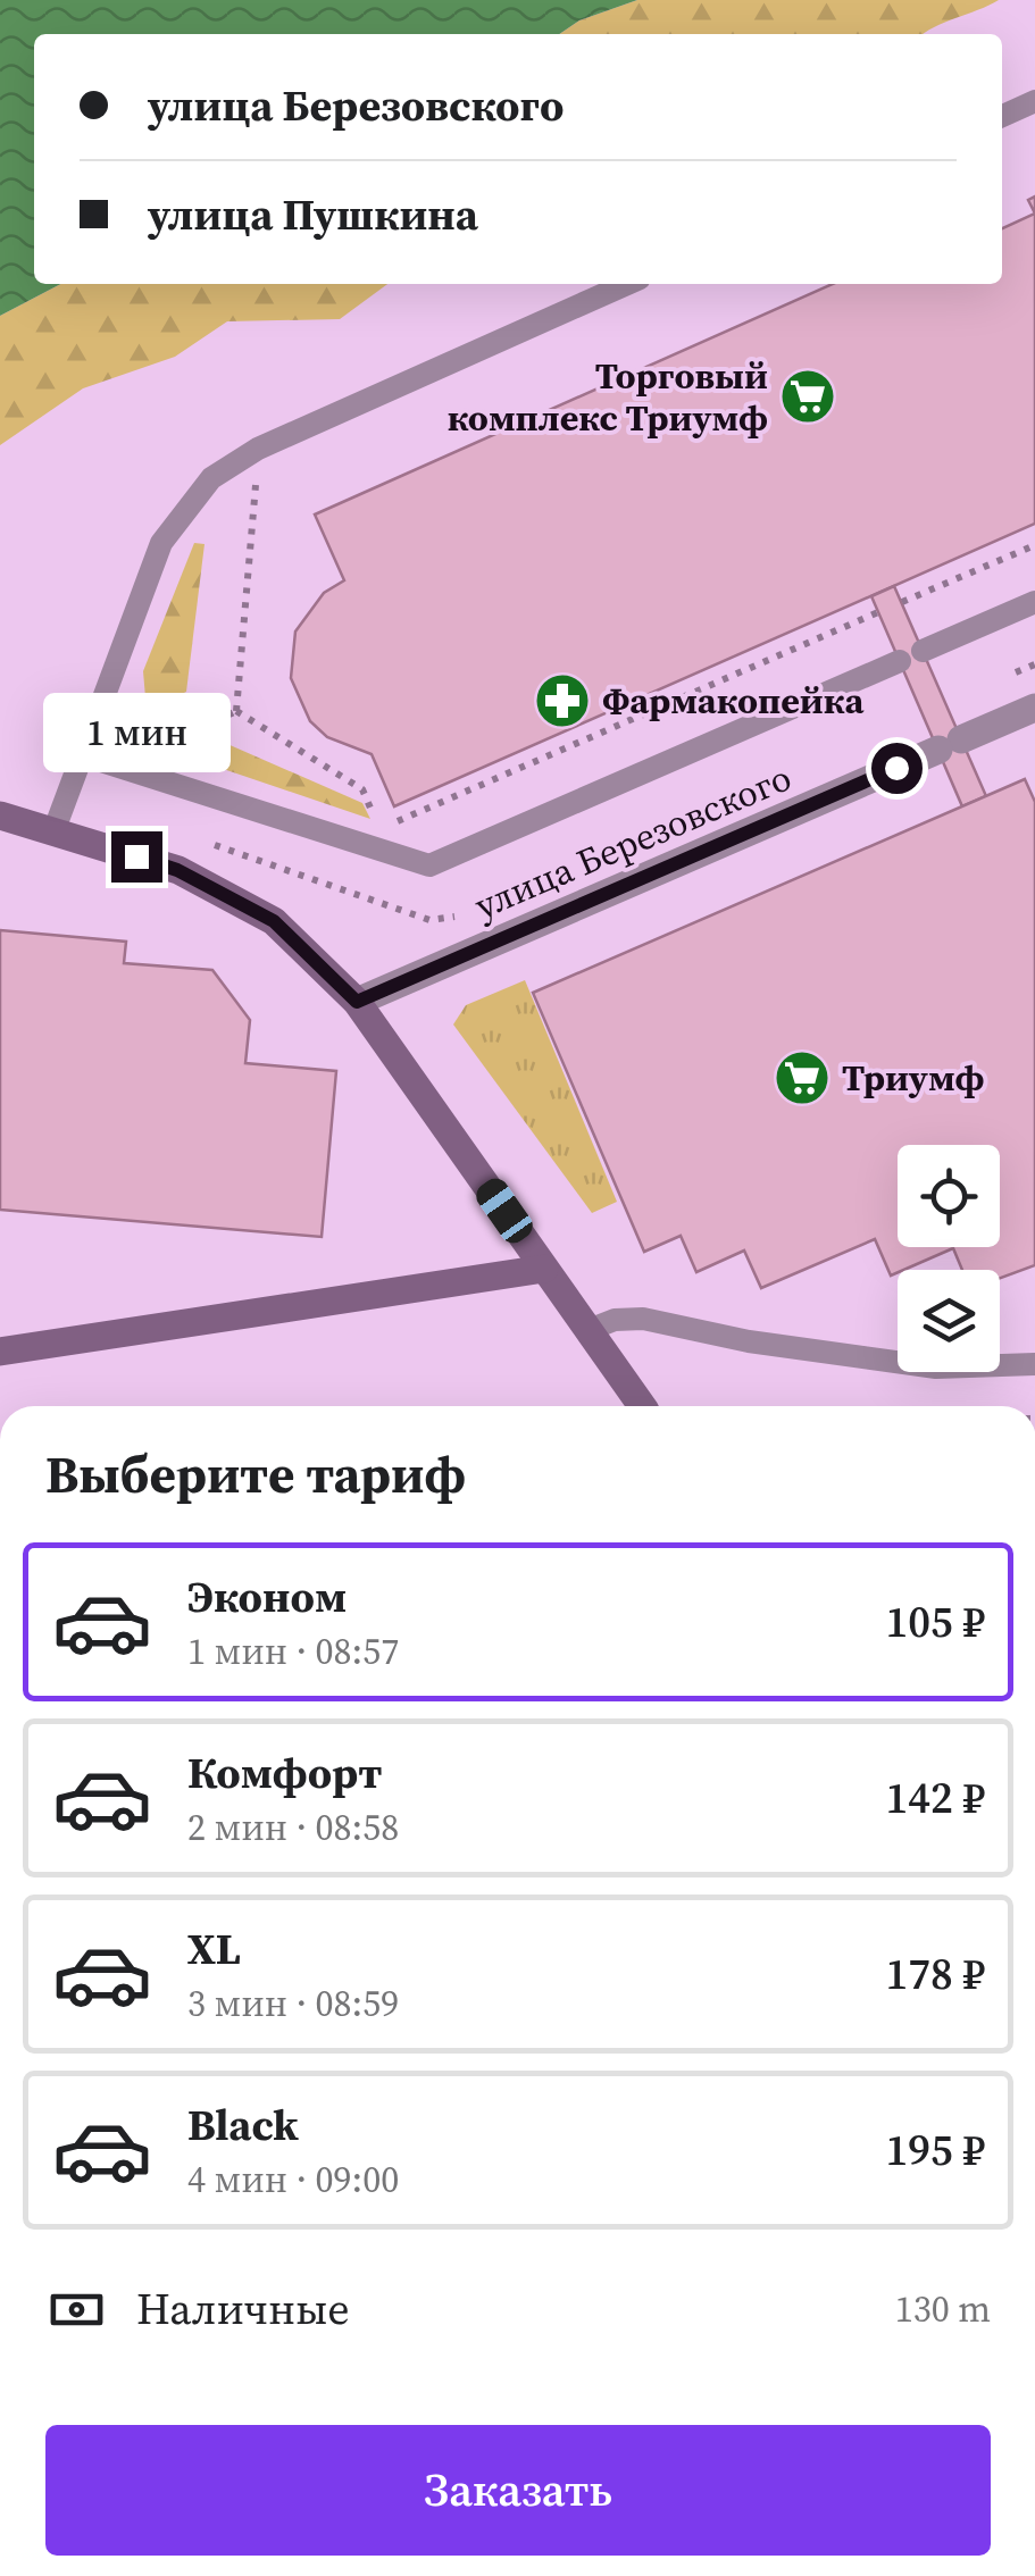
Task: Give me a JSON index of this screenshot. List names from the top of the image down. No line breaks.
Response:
{"streets":{"street":["улица Березовского"]},"places":{"supermarket":["Торговый комплекс Триумф","Триумф"],"pharmacy":["Фармакопейка"]},"page":{"banner":["улица Березовского","улица Пушкина"],"bubble":"1 мин","heading":"Выберите тариф","list":[{"name":"Эконом","note":"1 мин · 08:57","value":"105 ₽"},{"name":"Комфорт","note":"2 мин · 08:58","value":"142 ₽"},{"name":"XL","note":"3 мин · 08:59","value":"178 ₽"},{"name":"Black","note":"4 мин · 09:00","value":"195 ₽"}],"pay":["Наличные","130 m"],"buttons":"Заказать"}}
